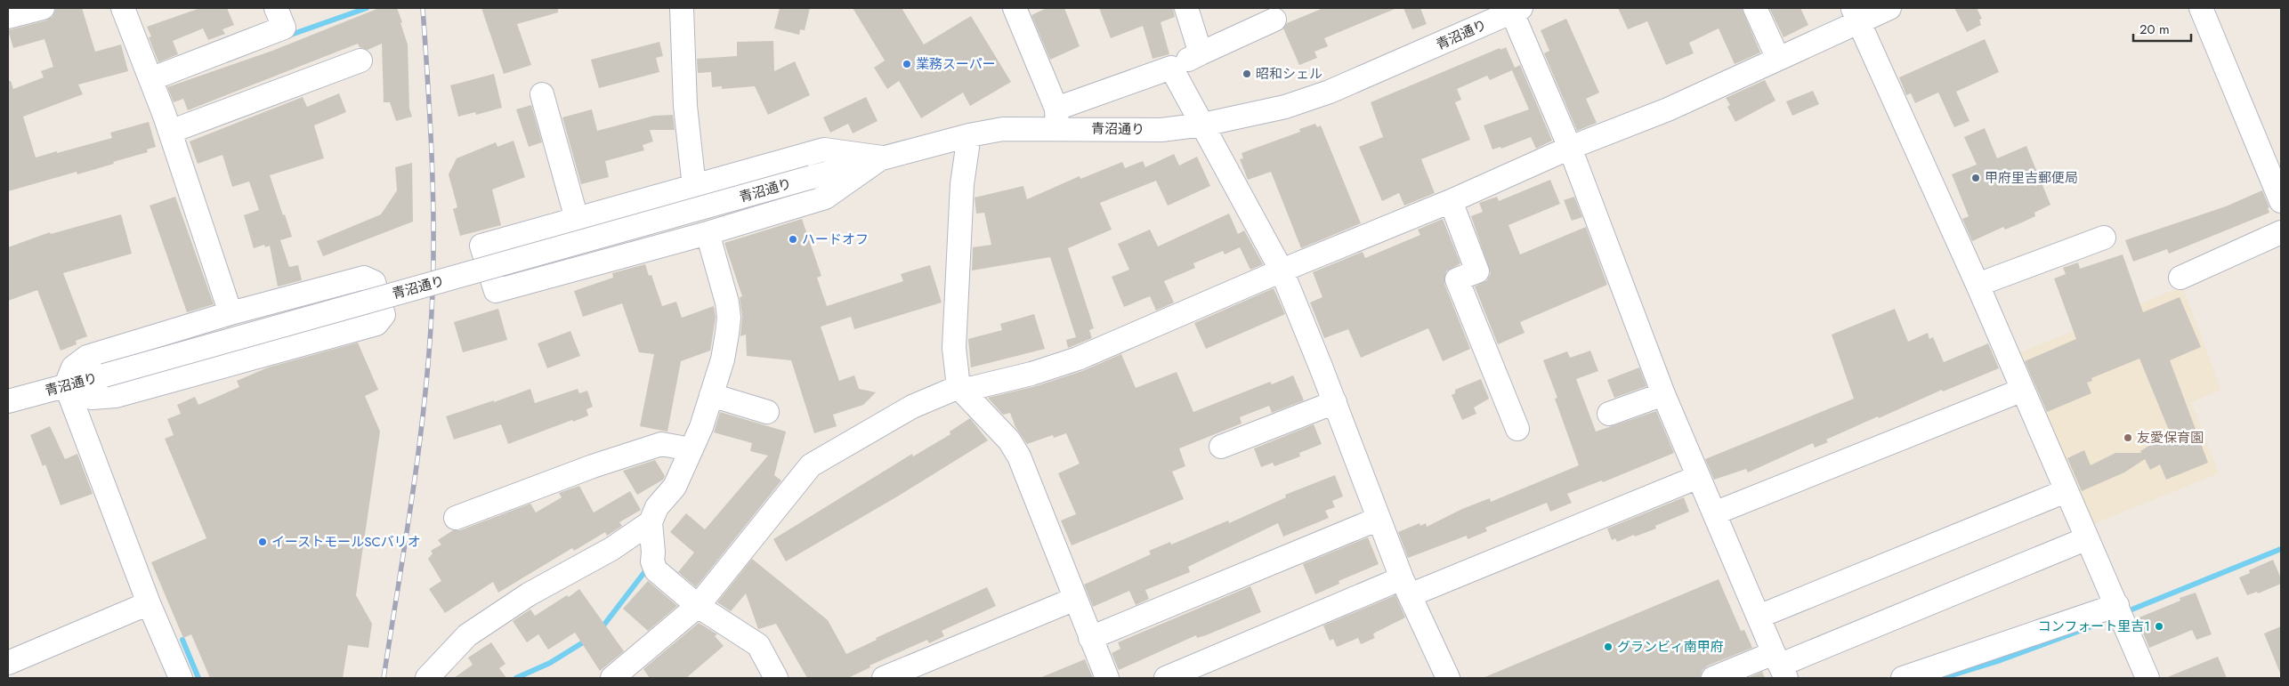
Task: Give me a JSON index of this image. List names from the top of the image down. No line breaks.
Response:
{"streets":{"street":["青沼通り"]},"places":["業務スーパー","昭和シェル","甲府里吉郵便局","ハードオフ","友愛保育園","イーストモールSCバリオ","コンフォート里吉1","グランビィ南甲府"],"scale_bar":"20 m"}
